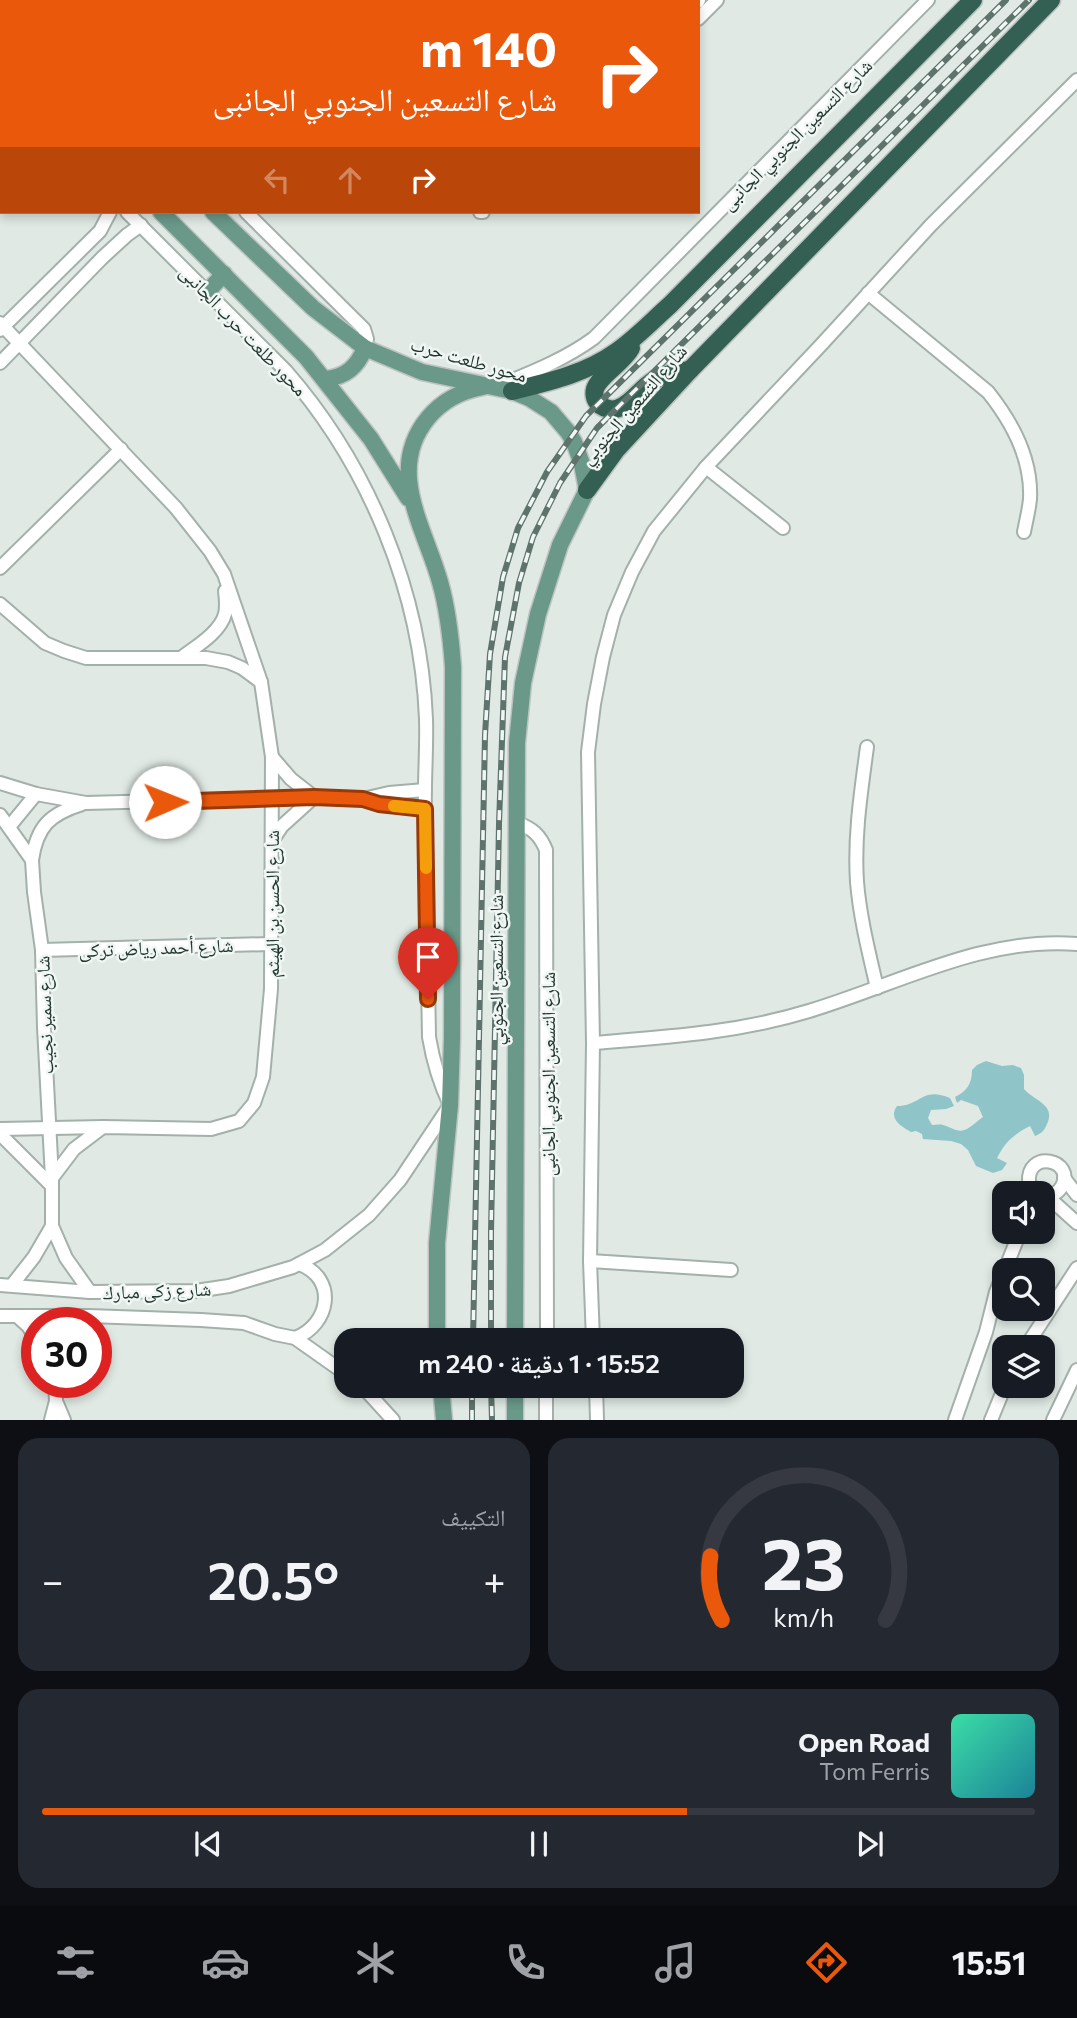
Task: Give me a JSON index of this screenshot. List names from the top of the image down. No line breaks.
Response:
{"streets":{"highway":["شارع التسعين الجنوبي"],"main road":["محور طلعت حرب"],"street":["شارع التسعين الجنوبي الجانبى","محور طلعت حرب الجانبى","شارع الحسن بن الهيثم","شارع أحمد رياض تركى","شارع سمير نجيب","شارع زكى مبارك"]},"crossings":[["شارع التسعين الجنوبي الجانبى","محور طلعت حرب"],["شارع التسعين الجنوبي الجانبى","شارع التسعين الجنوبي"],["محور طلعت حرب","شارع التسعين الجنوبي"],["شارع التسعين الجنوبي","شارع زكى مبارك"],["شارع الحسن بن الهيثم","شارع أحمد رياض تركى"],["شارع الحسن بن الهيثم","شارع سمير نجيب"],["شارع أحمد رياض تركى","شارع سمير نجيب"],["شارع سمير نجيب","شارع زكى مبارك"]],"page":{"turn":["140 m","شارع التسعين الجنوبي الجانبى"],"limit":"30","trip":"15:52 · 1 دقيقة · 240 m","tile":"التكييف","heat":["−","20.5°","+"],"song":["Open Road","Tom Ferris"],"tabs":"15:51","gauge":["23","km/h"]}}
